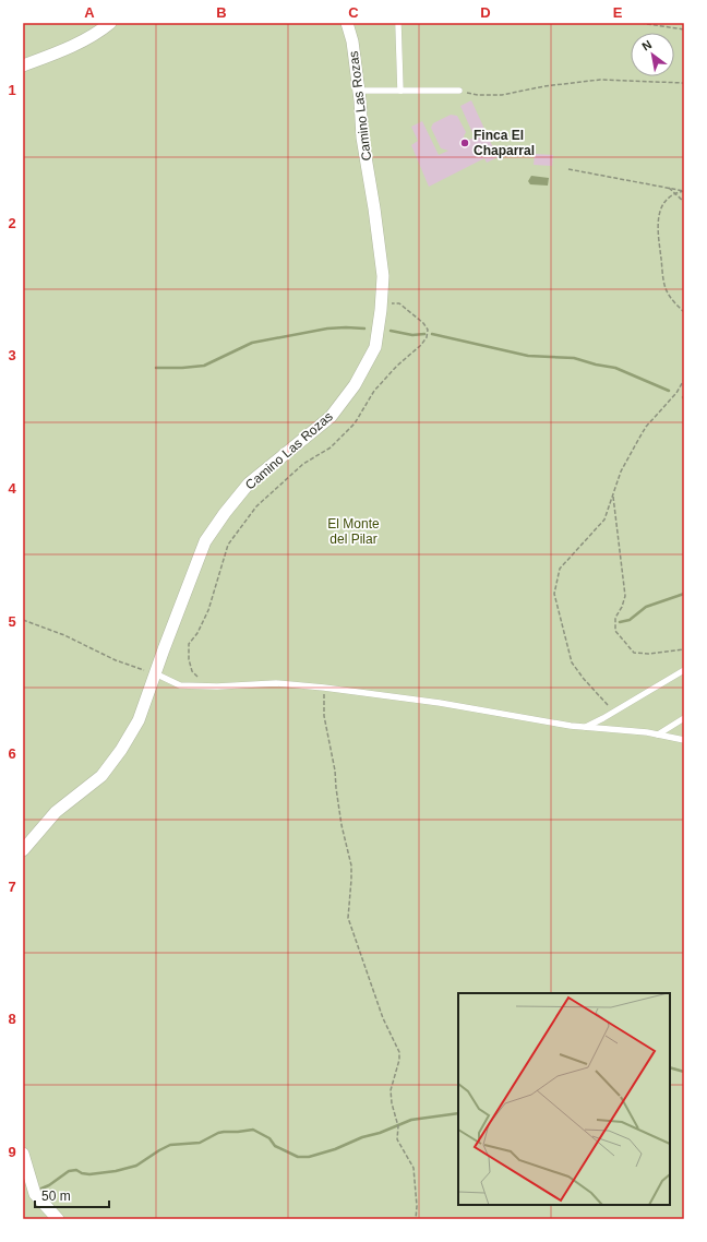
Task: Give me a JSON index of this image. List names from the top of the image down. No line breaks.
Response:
{"streets":{"street":["Camino Las Rozas"]},"parks":["El Monte del Pilar"],"places":["Finca El Chaparral"],"scale_bar":"50 m","north":"top left","grid":{"columns":["A","B","C","D","E"],"rows":["1","2","3","4","5","6","7","8","9"]}}
